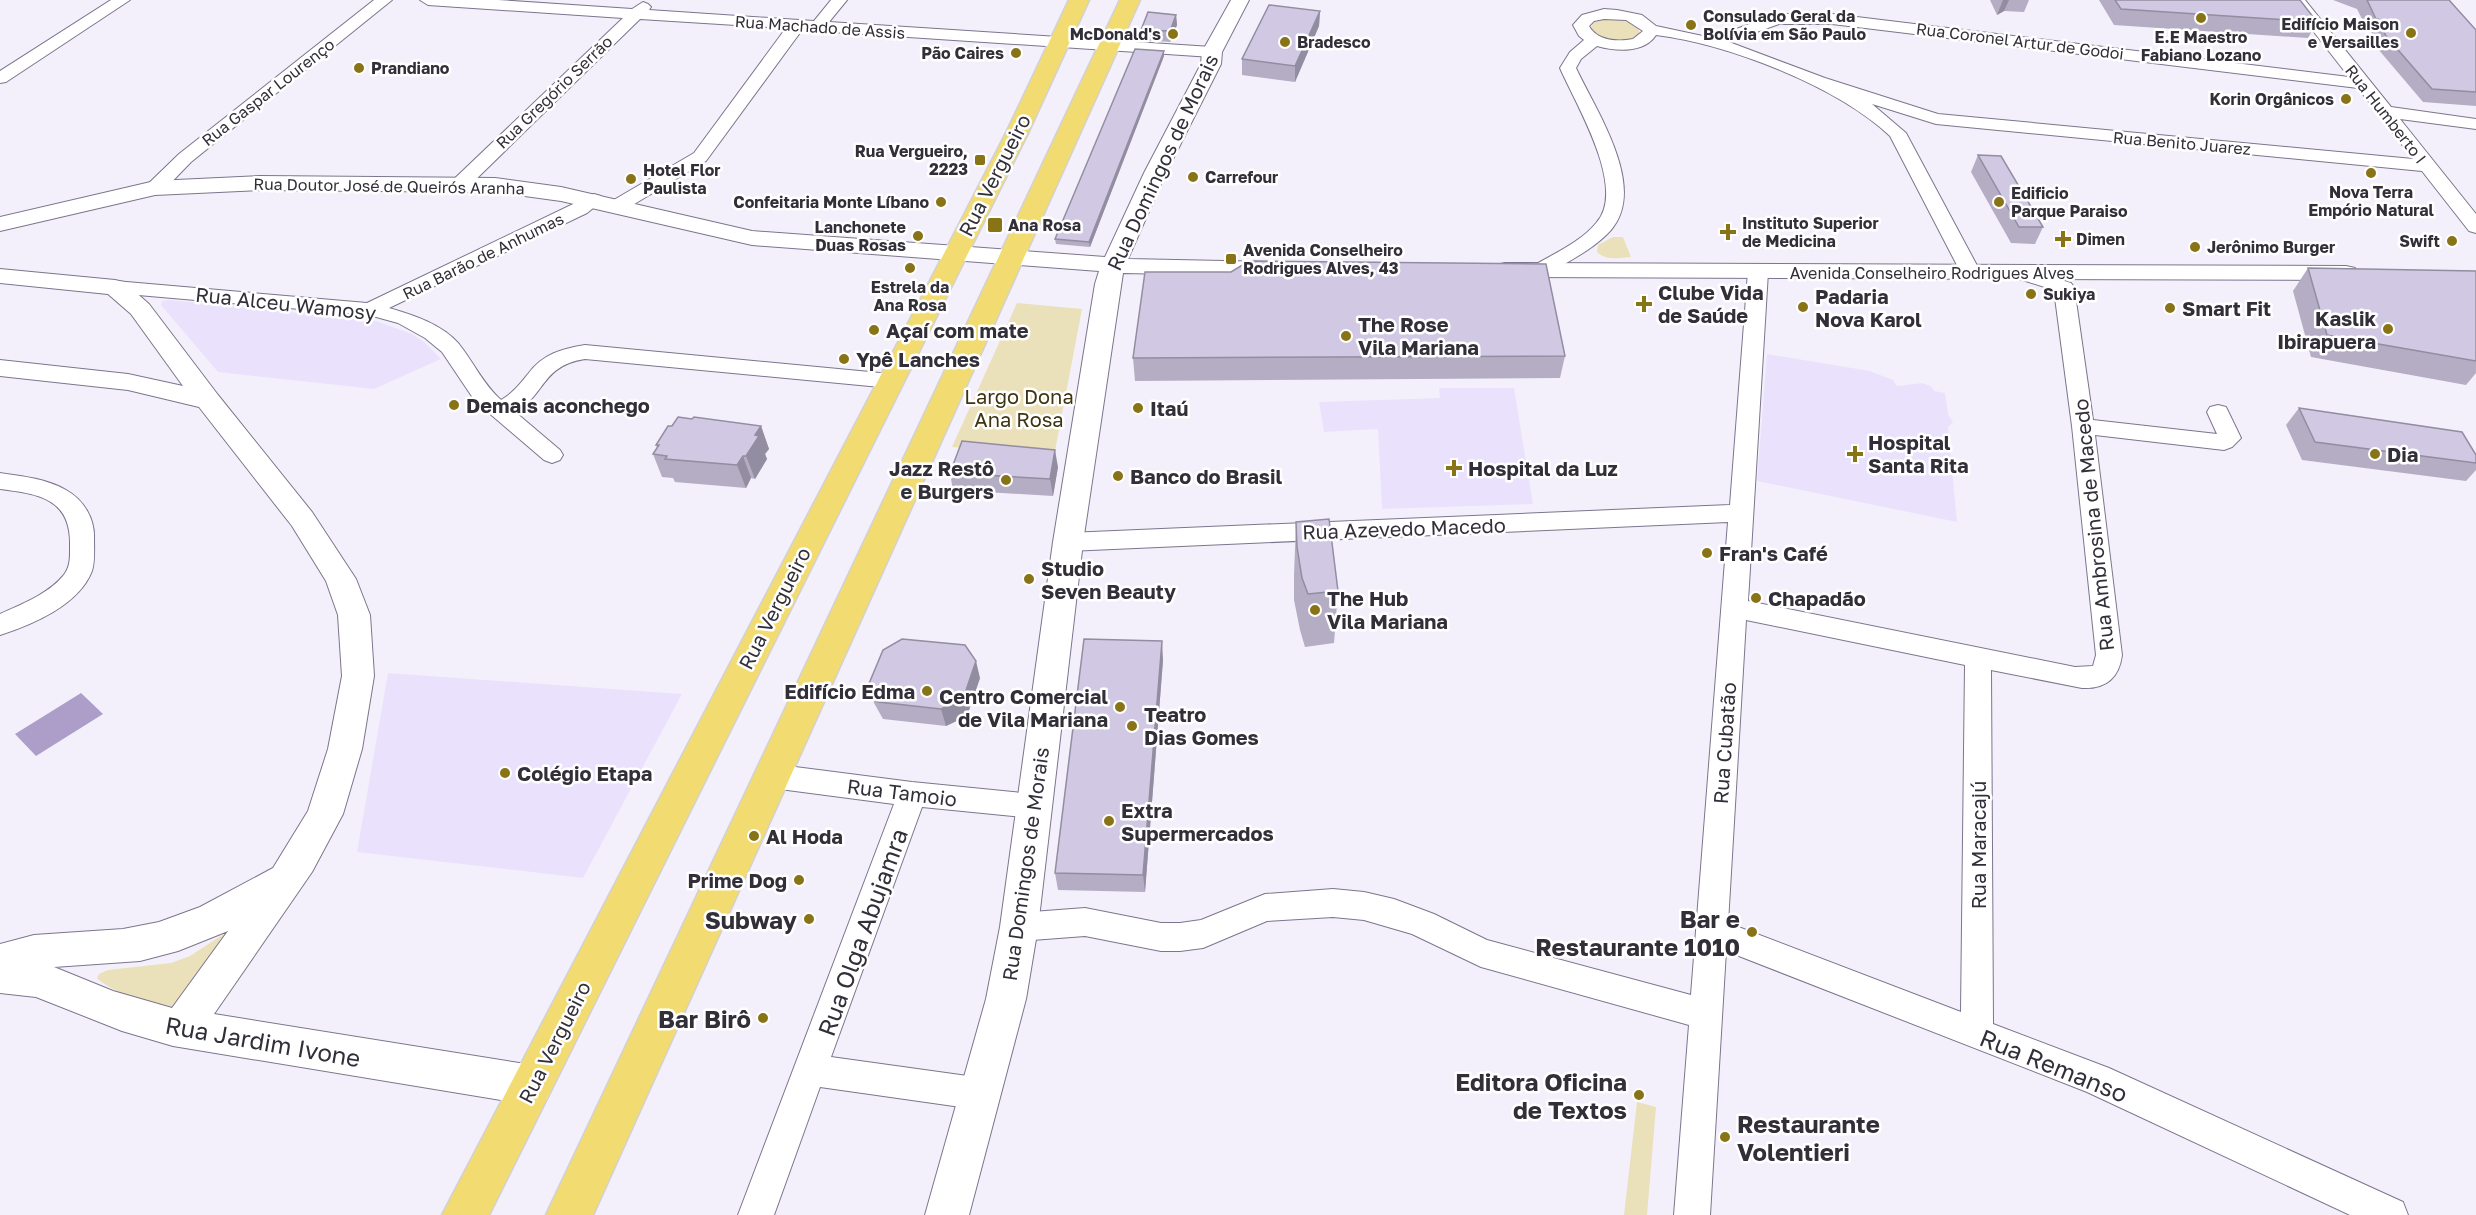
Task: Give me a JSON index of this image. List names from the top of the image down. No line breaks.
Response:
{"streets":{"main road":["Rua Vergueiro"],"street":["Rua Machado de Assis","Rua Coronel Artur de Godoi","Rua Gaspar Lourenço","Rua Gregório Serrão","Rua Humberto I","Rua Benito Juarez","Rua Domingos de Morais","Rua Doutor José de Queirós Aranha","Rua Barão de Anhumas","Avenida Conselheiro Rodrigues Alves","Rua Alceu Wamosy","Rua Ambrosina de Macedo","Rua Azevedo Macedo","Rua Cubatão","Rua Tamoio","Rua Maracajú","Rua Olga Abujamra","Rua Jardim Ivone","Rua Remanso"]},"crossings":[["Rua Machado de Assis","Rua Gregório Serrão"],["Rua Machado de Assis","Rua Domingos de Morais"],["Rua Machado de Assis","Rua Vergueiro"],["Rua Coronel Artur de Godoi","Rua Humberto I"],["Rua Gaspar Lourenço","Rua Doutor José de Queirós Aranha"],["Rua Gregório Serrão","Rua Doutor José de Queirós Aranha"],["Rua Humberto I","Rua Benito Juarez"],["Rua Domingos de Morais","Rua Azevedo Macedo"],["Rua Domingos de Morais","Rua Tamoio"],["Rua Vergueiro","Rua Doutor José de Queirós Aranha"],["Rua Vergueiro","Rua Jardim Ivone"],["Rua Doutor José de Queirós Aranha","Rua Barão de Anhumas"],["Rua Barão de Anhumas","Rua Alceu Wamosy"],["Avenida Conselheiro Rodrigues Alves","Rua Cubatão"],["Rua Ambrosina de Macedo","Rua Cubatão"],["Rua Ambrosina de Macedo","Rua Maracajú"],["Rua Azevedo Macedo","Rua Cubatão"],["Rua Cubatão","Rua Remanso"],["Rua Tamoio","Rua Olga Abujamra"],["Rua Maracajú","Rua Remanso"]],"parks":["Largo Dona Ana Rosa"],"places":{"other":["E.E Maestro Fabiano Lozano","Consulado Geral da Bolívia em São Paulo","Edifício Maison e Versailles","McDonald's","Bradesco","Pão Caires","Prandiano","Korin Orgânicos","Nova Terra Empório Natural","Carrefour","Hotel Flor Paulista","Confeitaria Monte Líbano","Edificio Parque Paraiso","Lanchonete Duas Rosas","Swift","Jerônimo Burger","Estrela da Ana Rosa","Sukiya","Padaria Nova Karol","Smart Fit","Kaslik Ibirapuera","Açaí com mate","The Rose Vila Mariana","Ypê Lanches","Demais aconchego","Itaú","Dia","Banco do Brasil","Jazz Restô e Burgers","Fran's Café","Studio Seven Beauty","Chapadão","The Hub Vila Mariana","Edifício Edma","Centro Comercial de Vila Mariana","Teatro Dias Gomes","Colégio Etapa","Extra Supermercados","Al Hoda","Prime Dog","Subway","Bar e Restaurante 1010","Bar Birô","Editora Oficina de Textos","Restaurante Volentieri"],"transit":["Rua Vergueiro, 2223","Ana Rosa","Avenida Conselheiro Rodrigues Alves, 43"],"health":["Instituto Superior de Medicina","Dimen","Clube Vida de Saúde","Hospital Santa Rita","Hospital da Luz"]}}
